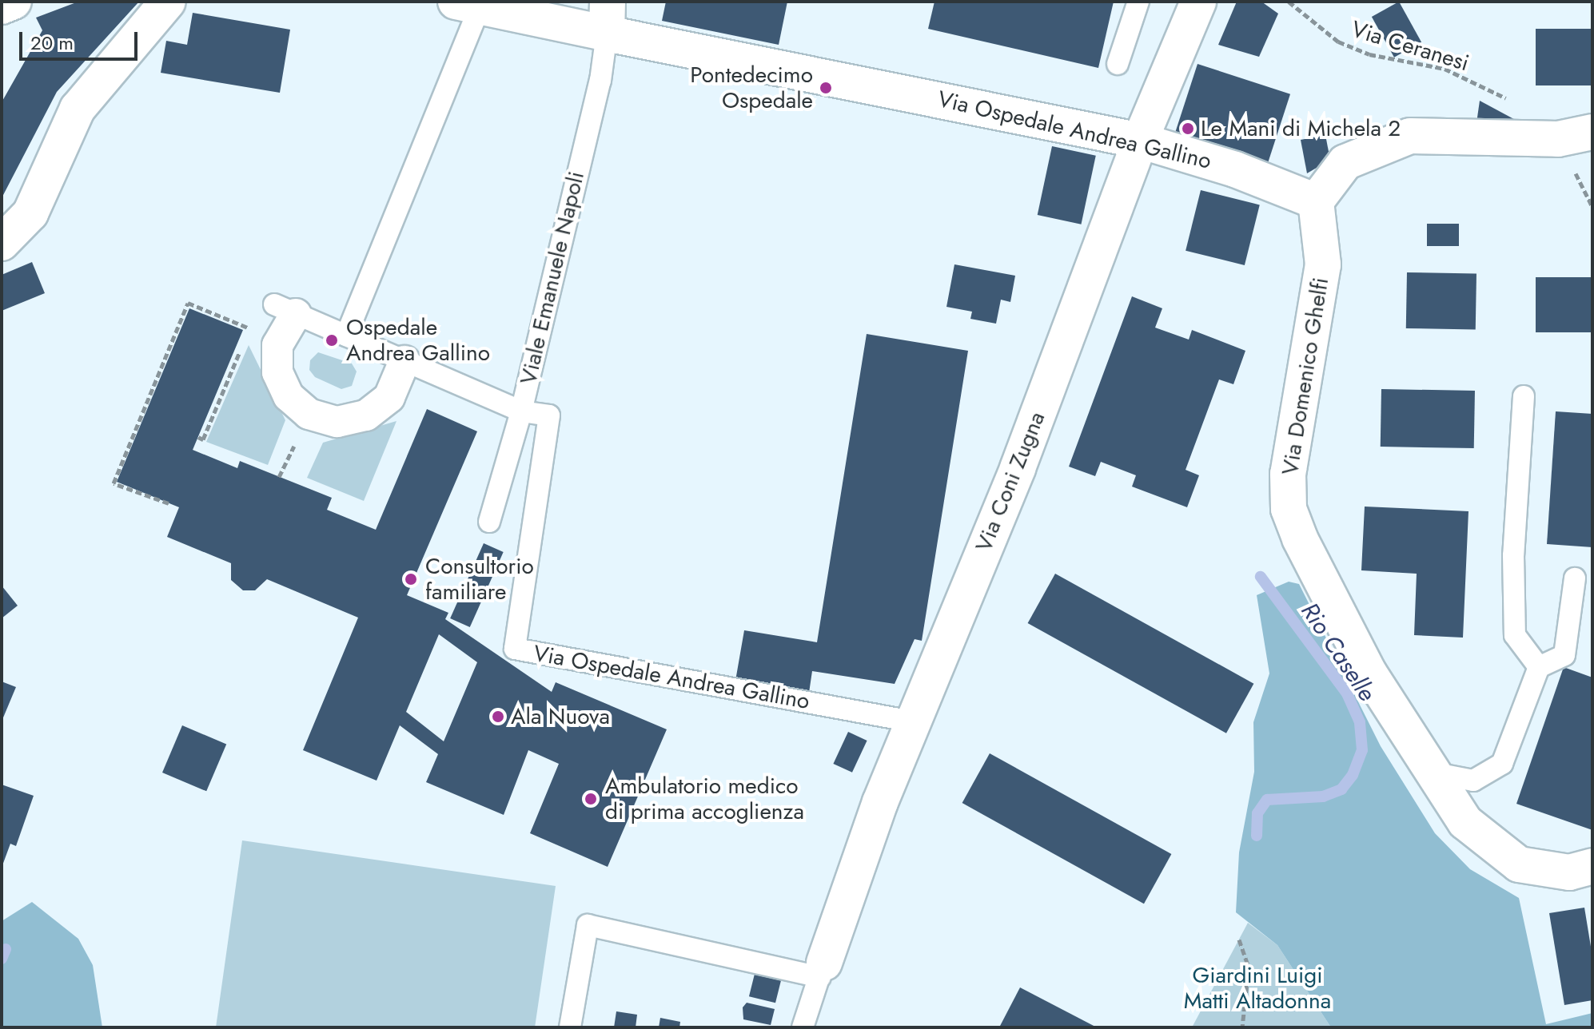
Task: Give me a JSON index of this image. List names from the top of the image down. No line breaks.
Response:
{"streets":{"street":["Via Ospedale Andrea Gallino","Via Domenico Ghelfi","Via Coni Zugna"],"lane":["Viale Emanuele Napoli"],"path":["Via Ceranesi"]},"crossings":[["Via Ospedale Andrea Gallino","Viale Emanuele Napoli"],["Via Ospedale Andrea Gallino","Via Domenico Ghelfi"],["Via Ospedale Andrea Gallino","Via Coni Zugna"]],"water":["Rio Caselle"],"parks":["Giardini Luigi Matti Altadonna"],"places":["Pontedecimo Ospedale","Le Mani di Michela 2","Ospedale Andrea Gallino","Consultorio familiare","Ala Nuova","Ambulatorio medico di prima accoglienza"],"scale_bar":"20 m"}
